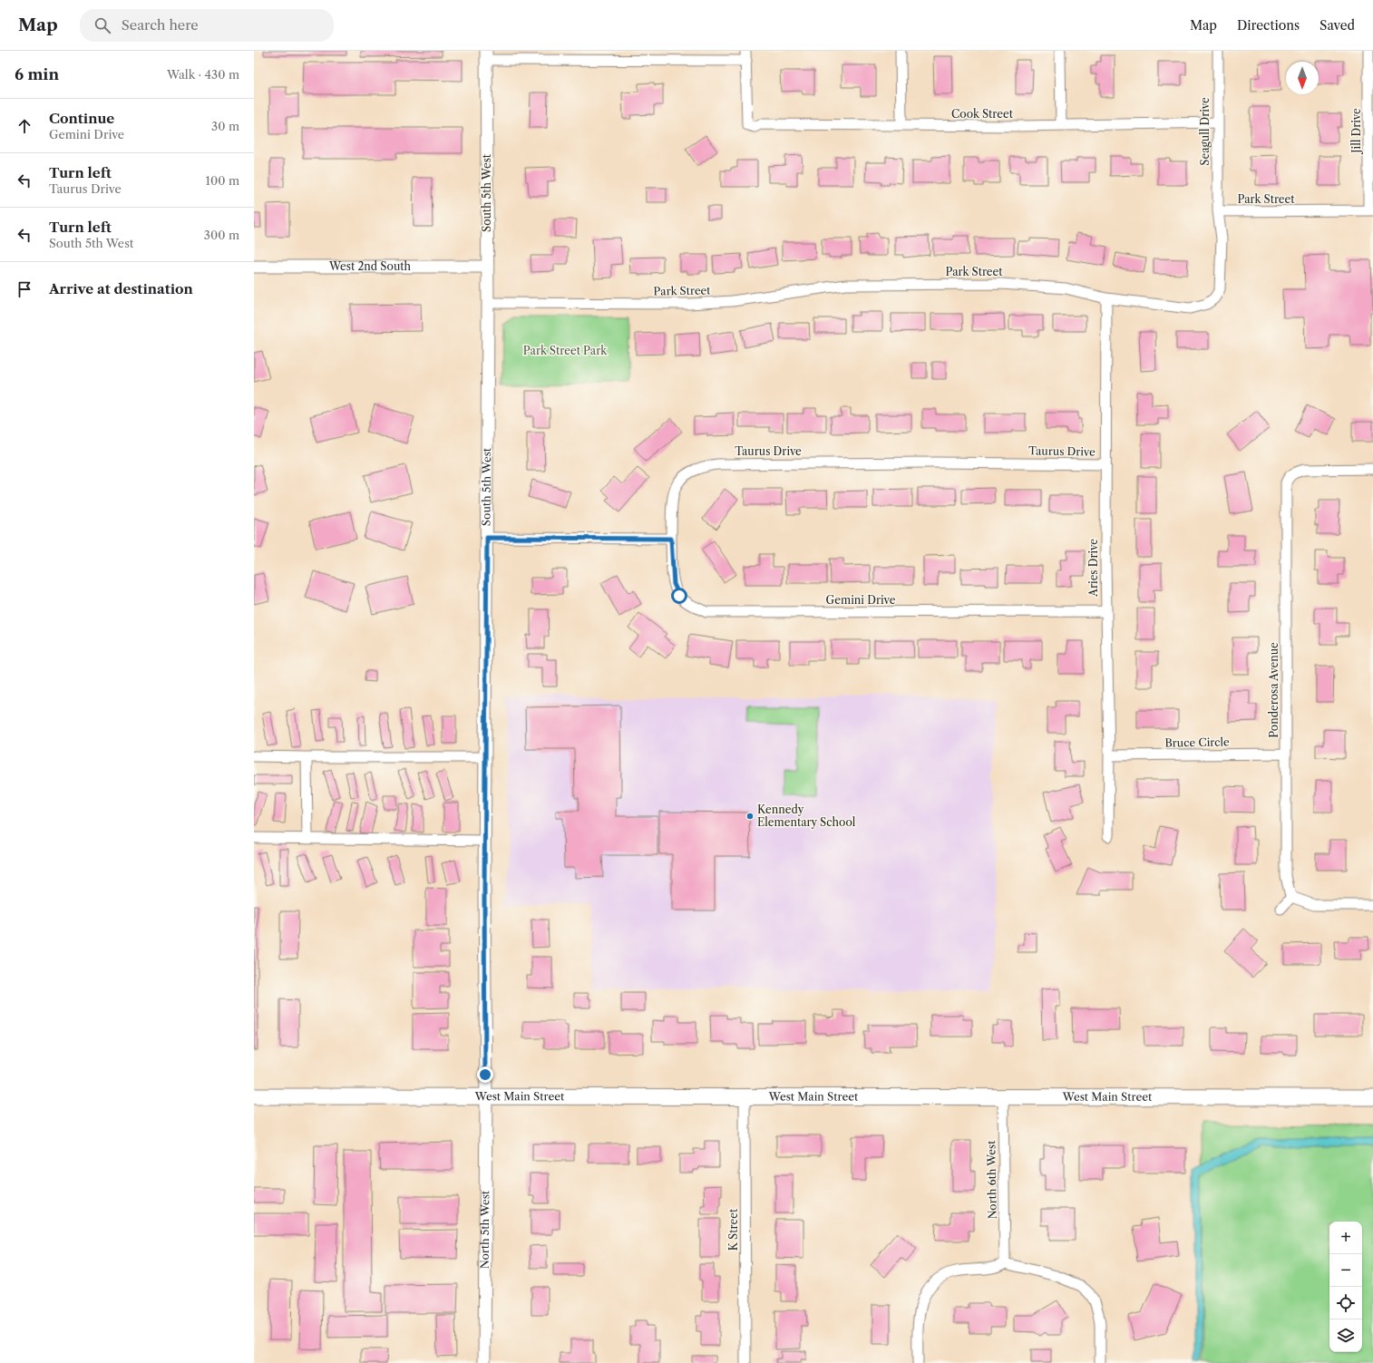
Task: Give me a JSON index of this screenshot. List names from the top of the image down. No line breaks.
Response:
{"streets":{"main road":["West Main Street"],"street":["Cook Street","Jill Drive","Seagull Drive","South 5th West","Park Street","West 2nd South","Taurus Drive","Aries Drive","Gemini Drive","Ponderosa Avenue","Bruce Circle","North 6th West","North 5th West","K Street"]},"crossings":[["Cook Street","Seagull Drive"],["Jill Drive","Park Street"],["Seagull Drive","Park Street"],["South 5th West","Park Street"],["South 5th West","West 2nd South"],["South 5th West","West Main Street"],["South 5th West","North 5th West"],["Park Street","Aries Drive"],["Taurus Drive","Aries Drive"],["Taurus Drive","Gemini Drive"],["Aries Drive","Gemini Drive"],["Aries Drive","Bruce Circle"],["Ponderosa Avenue","Bruce Circle"],["West Main Street","North 6th West"],["West Main Street","North 5th West"],["West Main Street","K Street"]],"parks":["Park Street Park"],"places":["Kennedy Elementary School"],"north":"bottom","page":{"header":"Map","search":"Search here","nav":["Map","Directions","Saved"],"heading":["6 min","Walk · 430 m"],"list":[["Continue","Gemini Drive","30 m"],["Turn left","Taurus Drive","100 m"],["Turn left","South 5th West","300 m"],"Arrive at destination"],"map_buttons":["+","−"]}}
